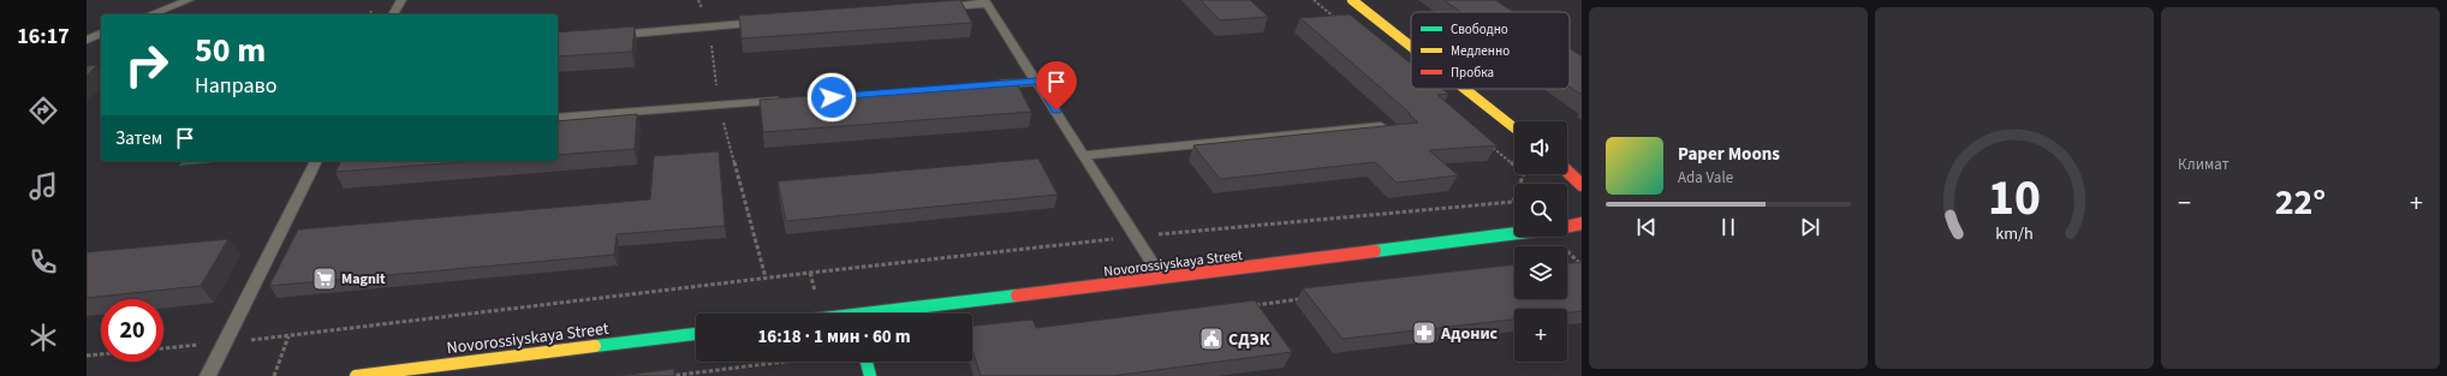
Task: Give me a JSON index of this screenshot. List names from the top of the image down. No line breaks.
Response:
{"streets":{"main road":["Novorossiyskaya Street"]},"places":{"supermarket":["Magnit"],"pharmacy":["Адонис"],"public building":["СДЭК"]},"legend":["Свободно","Медленно","Пробка"],"page":{"tabs":"16:17","tile":"Климат","turn":["50 m","Направо"],"then":"Затем","map_buttons":"+","song":["Paper Moons","Ada Vale"],"heat":["−","22°","+"],"limit":"20","trip":"16:18 · 1 мин · 60 m","gauge":["10","km/h"]}}
